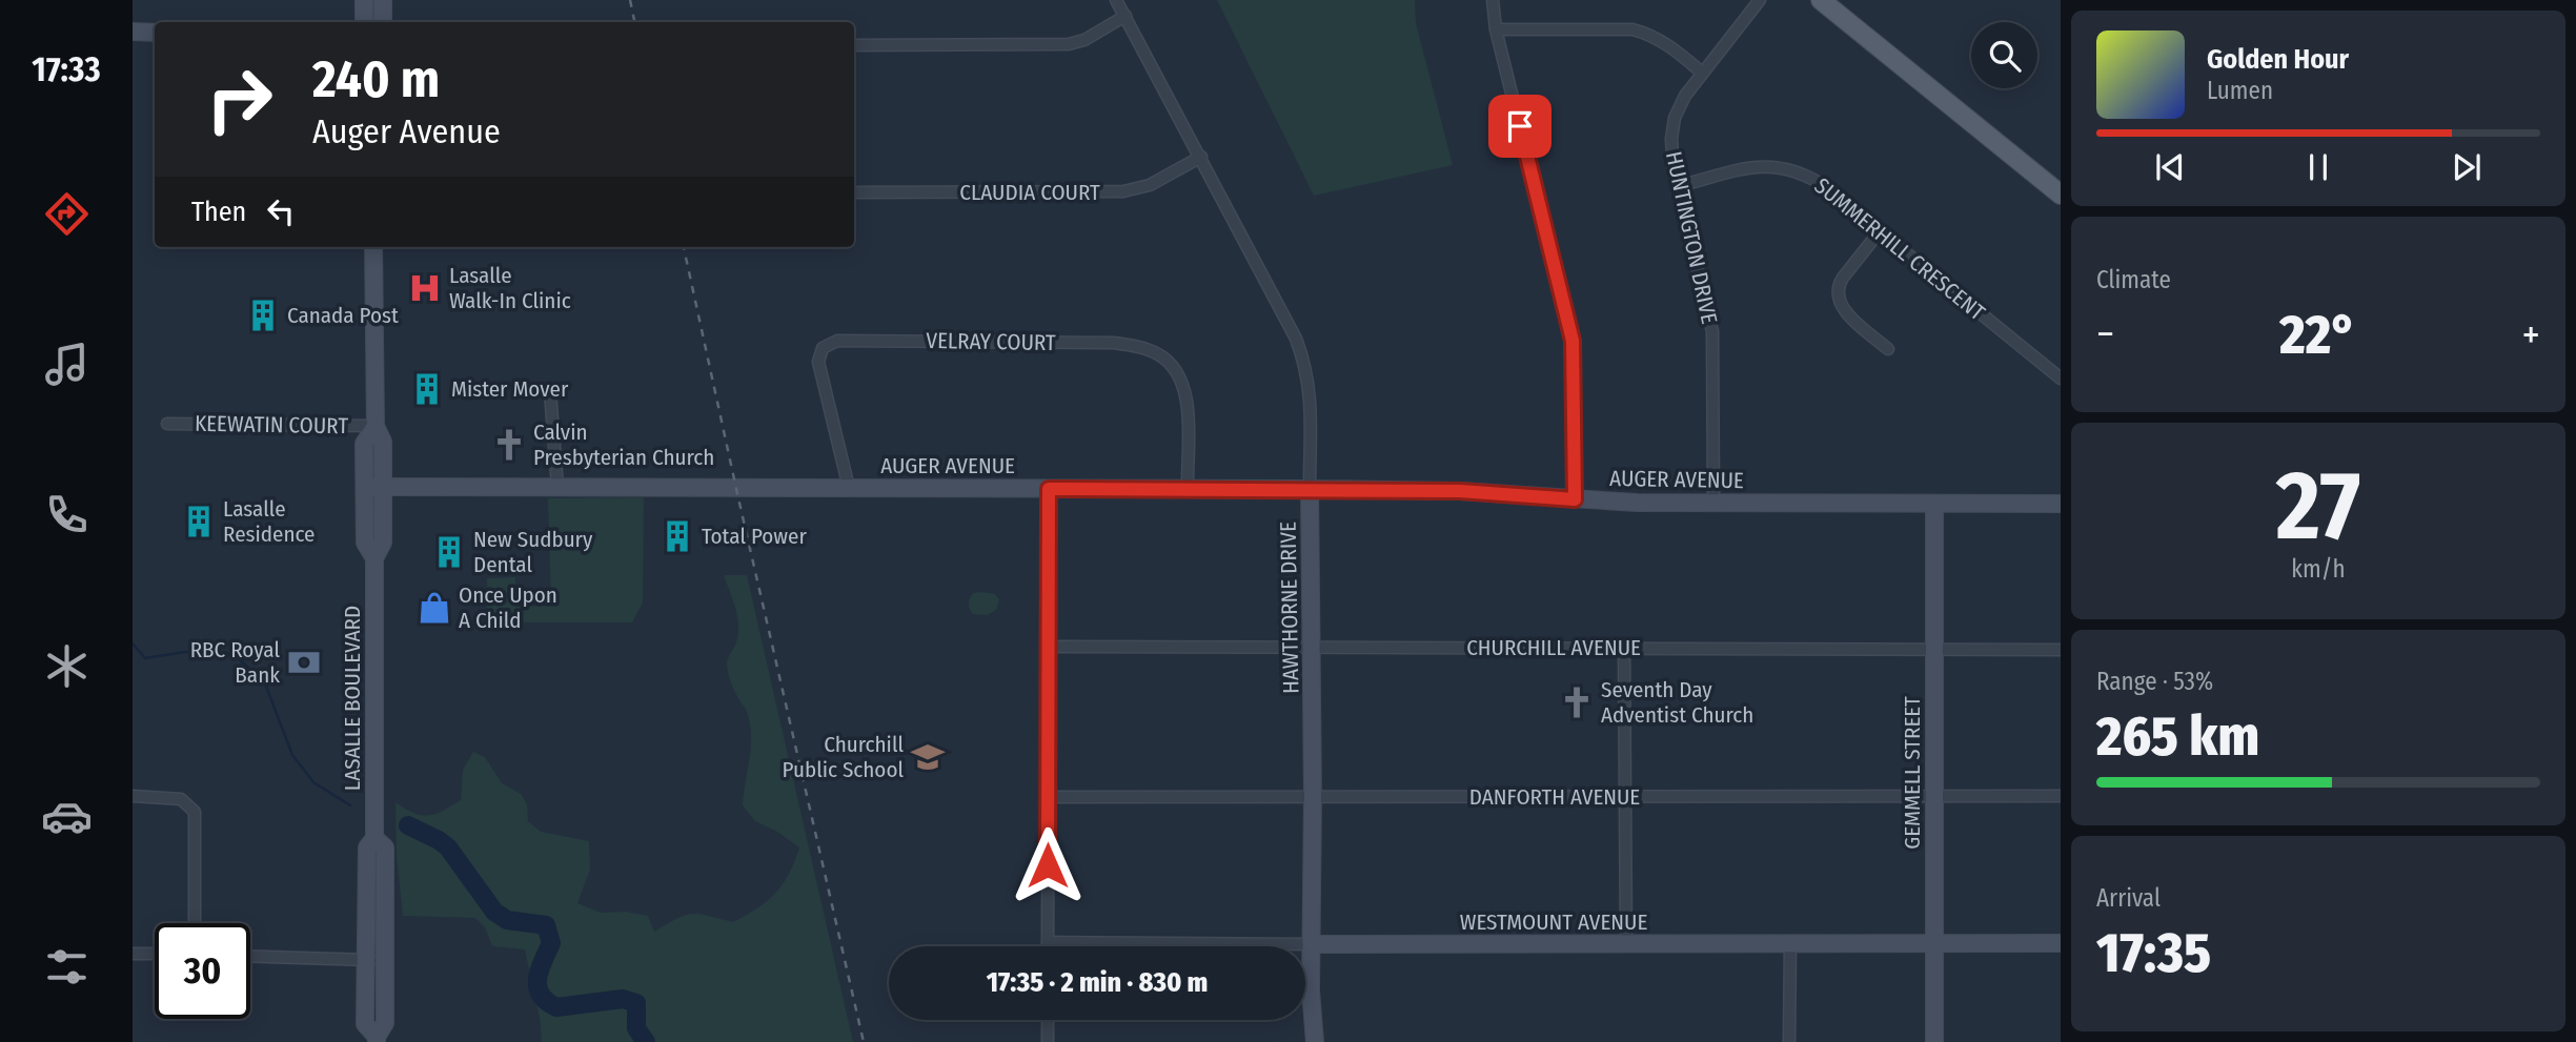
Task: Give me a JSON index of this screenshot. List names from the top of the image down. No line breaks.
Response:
{"streets":{"street":["CLAUDIA COURT","HUNTINGTON DRIVE","SUMMERHILL CRESCENT","VELRAY COURT","KEEWATIN COURT","AUGER AVENUE","HAWTHORNE DRIVE","CHURCHILL AVENUE","LASALLE BOULEVARD","GEMMELL STREET","DANFORTH AVENUE","WESTMOUNT AVENUE"]},"crossings":[["CLAUDIA COURT","HAWTHORNE DRIVE"],["HUNTINGTON DRIVE","SUMMERHILL CRESCENT"],["HUNTINGTON DRIVE","AUGER AVENUE"],["VELRAY COURT","AUGER AVENUE"],["KEEWATIN COURT","LASALLE BOULEVARD"],["AUGER AVENUE","HAWTHORNE DRIVE"],["AUGER AVENUE","LASALLE BOULEVARD"],["AUGER AVENUE","GEMMELL STREET"],["HAWTHORNE DRIVE","CHURCHILL AVENUE"],["HAWTHORNE DRIVE","DANFORTH AVENUE"],["HAWTHORNE DRIVE","WESTMOUNT AVENUE"],["CHURCHILL AVENUE","GEMMELL STREET"],["GEMMELL STREET","DANFORTH AVENUE"],["GEMMELL STREET","WESTMOUNT AVENUE"]],"places":{"hospital":["Lasalle Walk-In Clinic"],"building":["Canada Post","Mister Mover","Lasalle Residence","Total Power","New Sudbury Dental"],"church":["Calvin Presbyterian Church","Seventh Day Adventist Church"],"shop":["Once Upon A Child"],"bank":["RBC Royal Bank"],"school or university":["Churchill Public School"]},"page":{"tabs":"17:33","turn":["240 m","Auger Avenue"],"song":["Golden Hour","Lumen"],"then":"Then","tile":["Climate",["27","km/h"],["Range · 53%","265 km"],["Arrival","17:35"]],"heat":["−","22°","+"],"limit":"30","trip":"17:35 · 2 min · 830 m"}}
